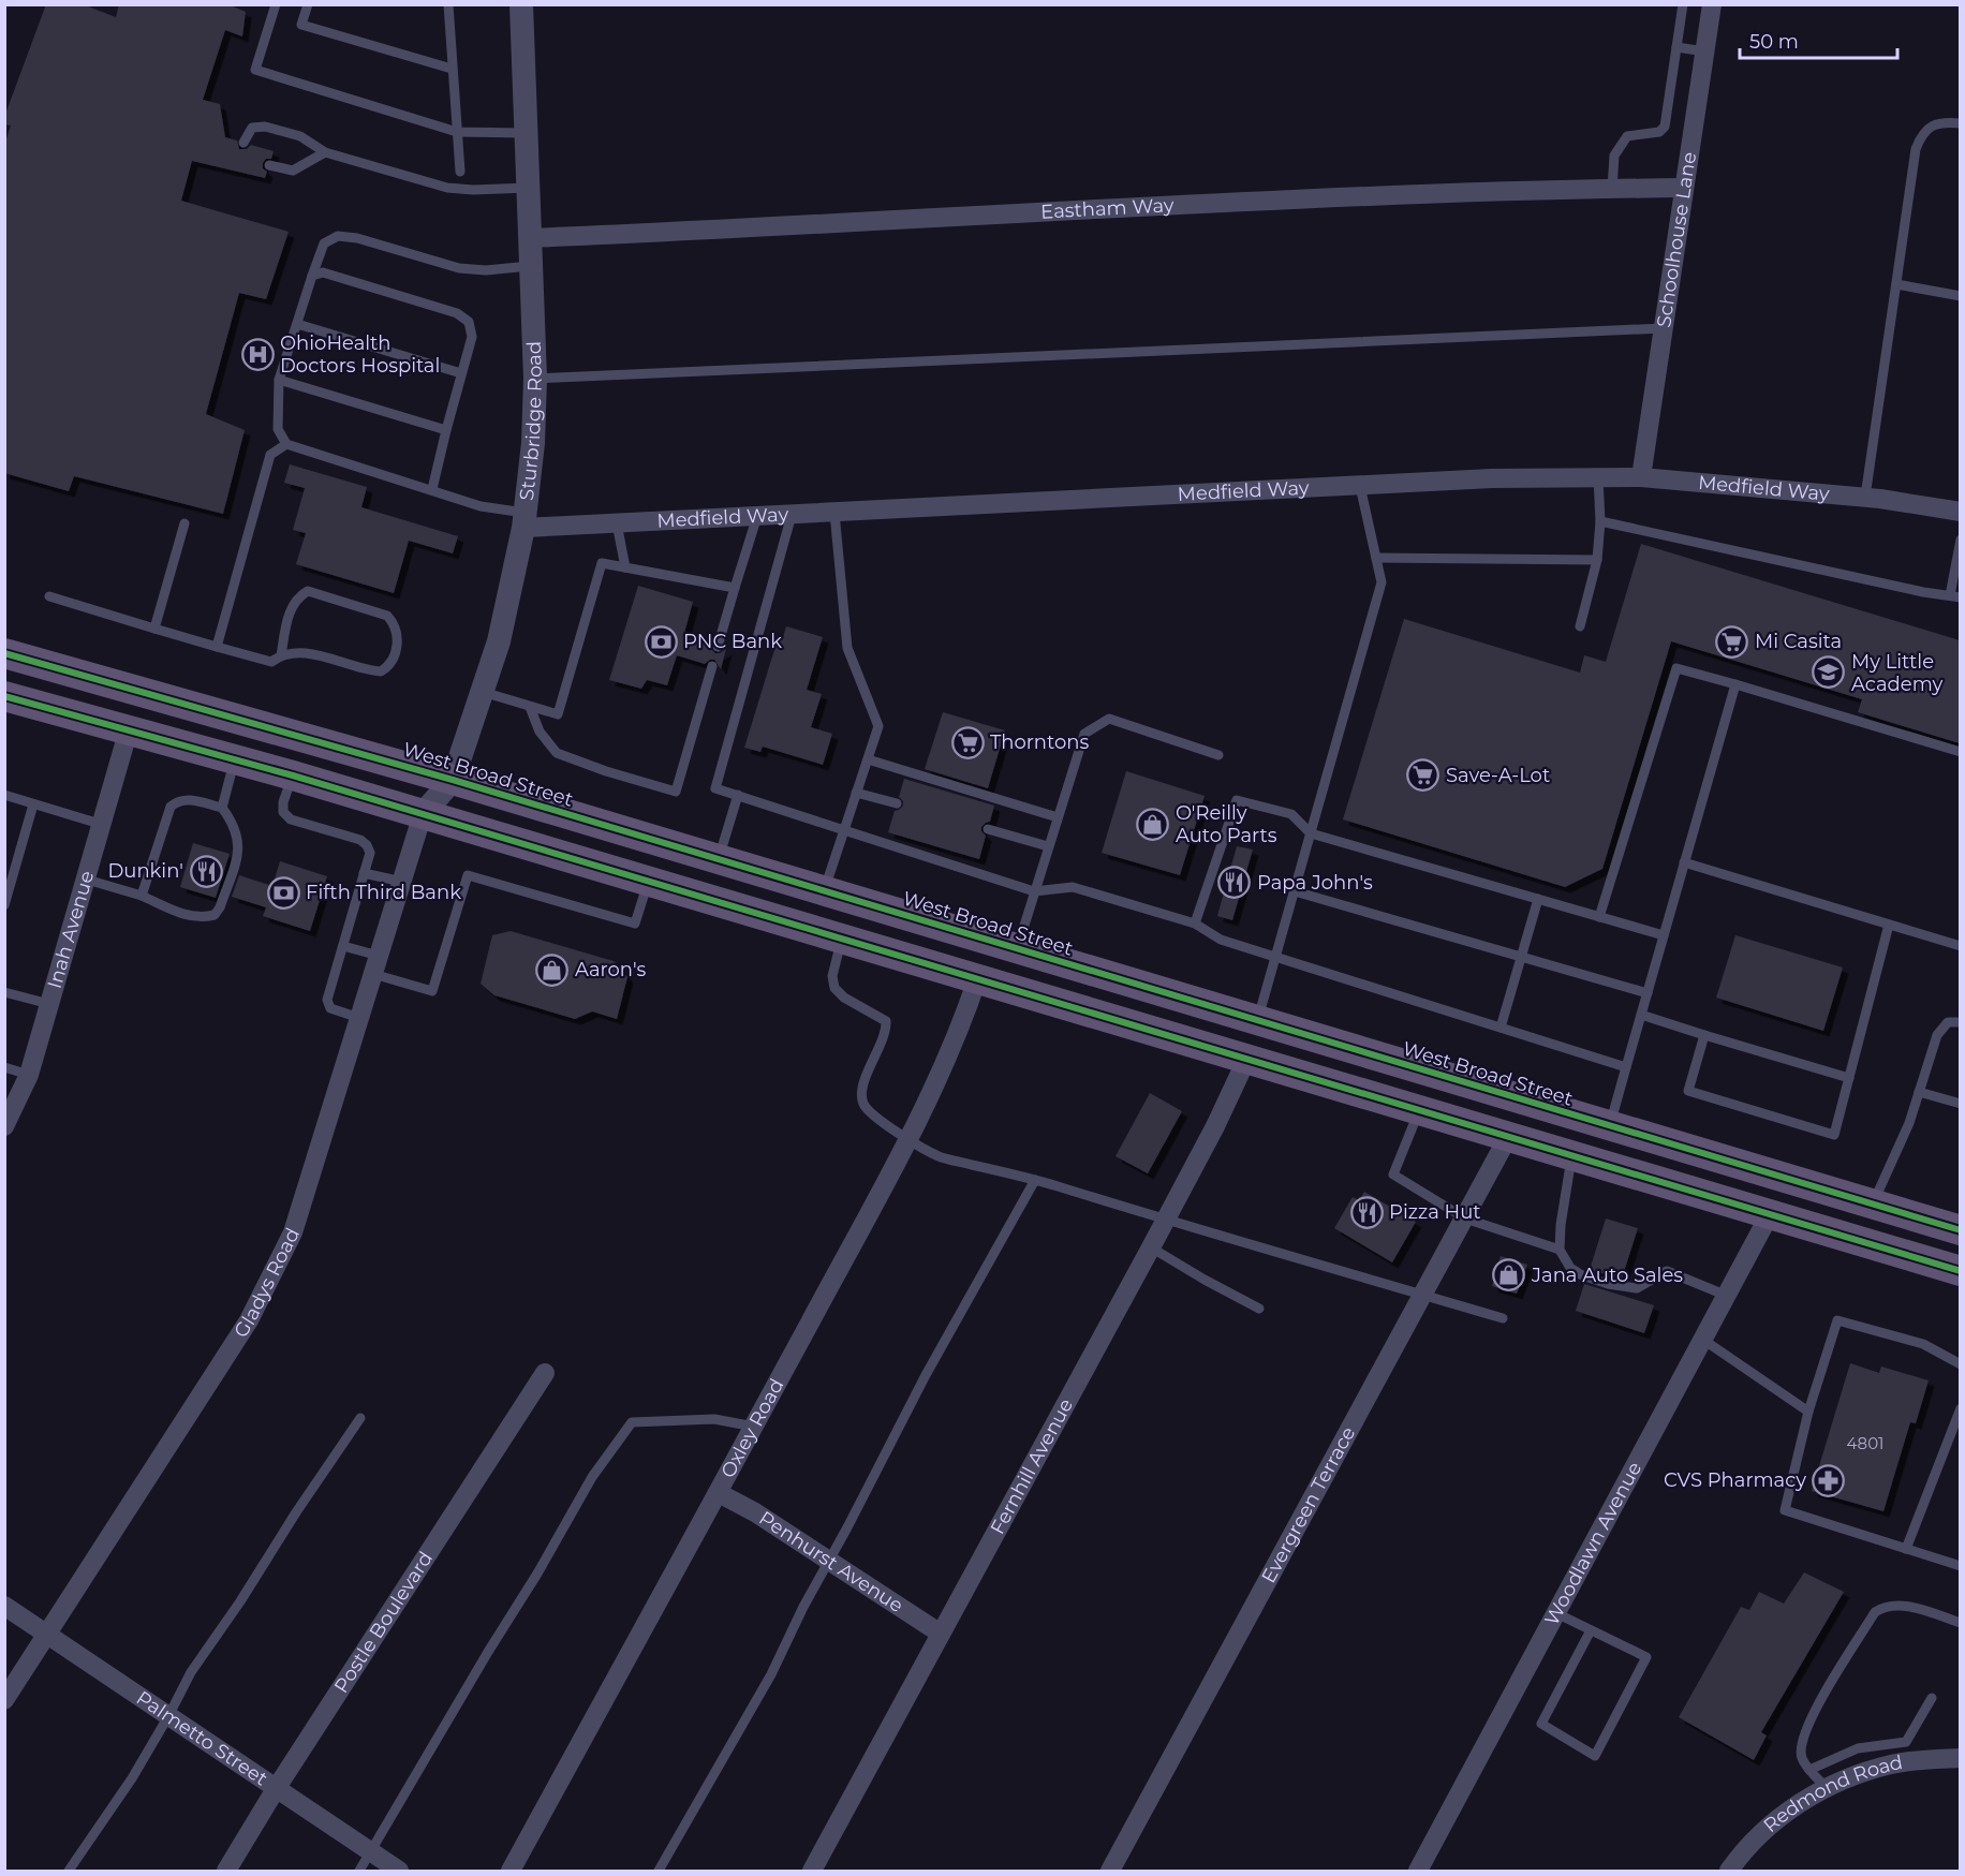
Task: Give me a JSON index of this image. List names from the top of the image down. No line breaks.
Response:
{"streets":{"main road":["West Broad Street"],"street":["Eastham Way","Schoolhouse Lane","Sturbridge Road","Medfield Way","Inah Avenue","Gladys Road","Oxley Road","Fernhill Avenue","Evergreen Terrace","Woodlawn Avenue","Penhurst Avenue","Postle Boulevard","Palmetto Street","Redmond Road"]},"crossings":[["Eastham Way","Schoolhouse Lane"],["Eastham Way","Sturbridge Road"],["Schoolhouse Lane","Medfield Way"],["Sturbridge Road","Medfield Way"],["Sturbridge Road","West Broad Street"],["Sturbridge Road","Gladys Road"],["Gladys Road","Palmetto Street"],["Oxley Road","Penhurst Avenue"],["Fernhill Avenue","Penhurst Avenue"],["Postle Boulevard","Palmetto Street"]],"places":{"hospital":["OhioHealth Doctors Hospital"],"bank":["PNC Bank","Fifth Third Bank"],"supermarket":["Mi Casita","Thorntons","Save-A-Lot"],"school or university":["My Little Academy"],"shop":["O'Reilly Auto Parts","Aaron's","Jana Auto Sales"],"restaurant":["Dunkin'","Papa John's","Pizza Hut"],"pharmacy":["CVS Pharmacy"]},"house_numbers":["4801"],"scale_bar":"50 m"}
